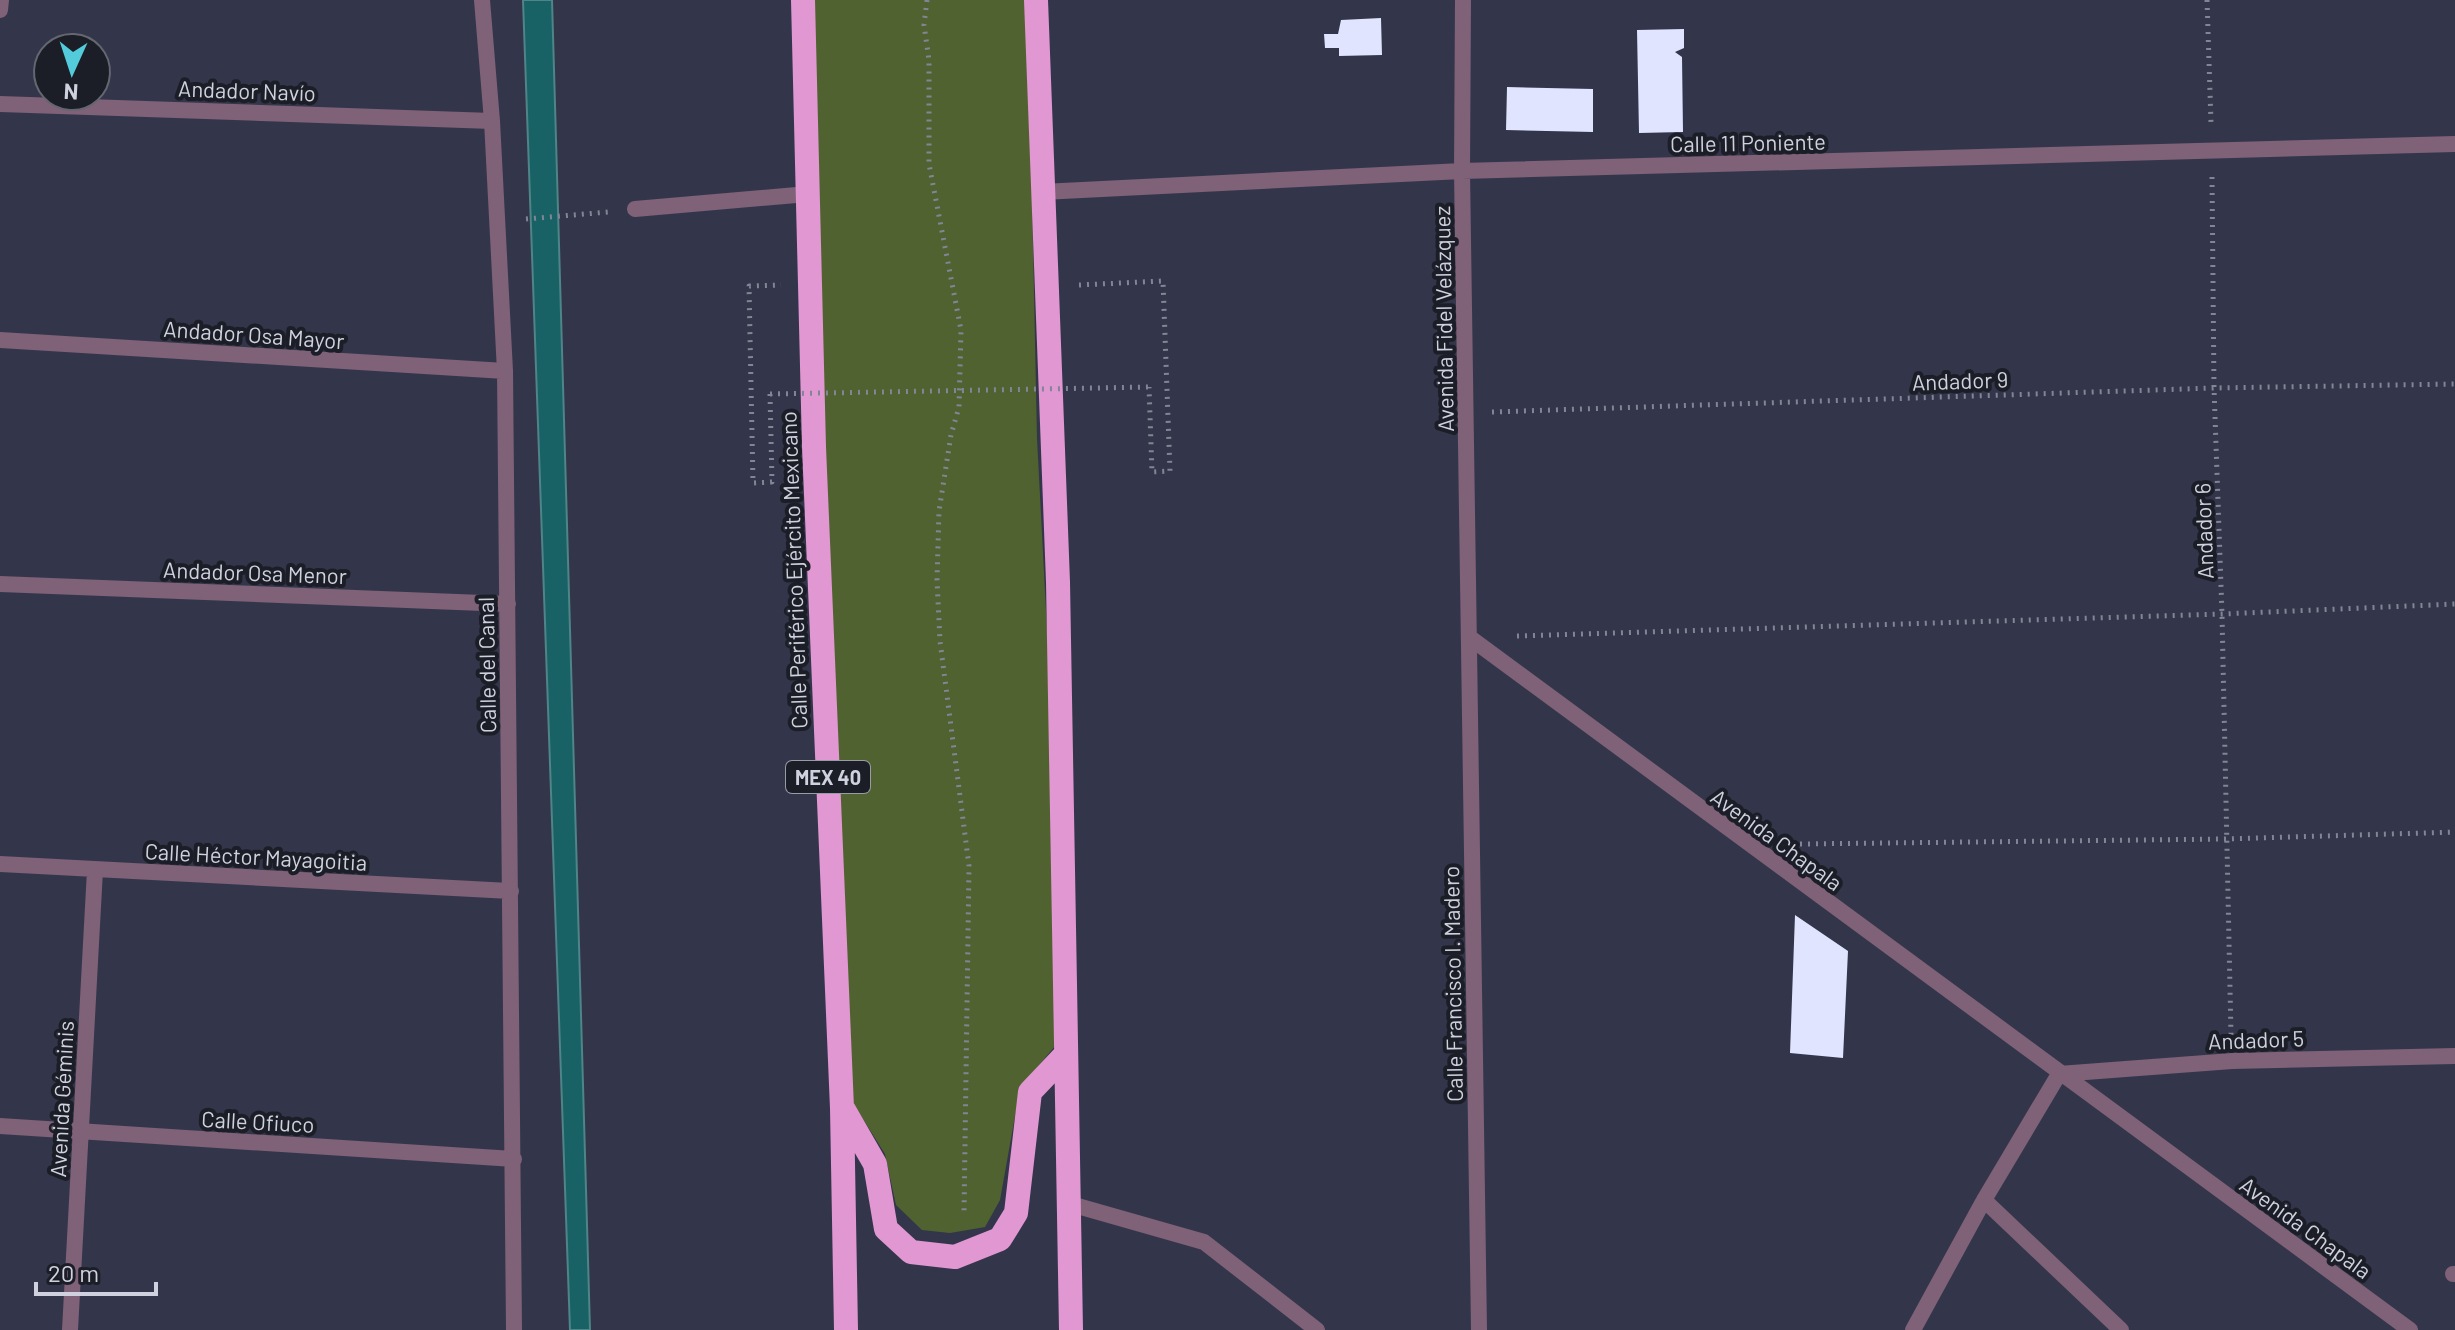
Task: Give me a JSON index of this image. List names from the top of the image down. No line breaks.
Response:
{"streets":{"highway":["Calle Periférico Ejército Mexicano","MEX 40"],"street":["Andador Navío","Calle 11 Poniente","Avenida Fidel Velázquez","Andador Osa Mayor","Andador Osa Menor","Calle del Canal","Avenida Chapala","Calle Héctor Mayagoitia","Calle Francisco I. Madero","Andador 5","Avenida Géminis","Calle Ofiuco"],"path":["Andador 9","Andador 6"]},"crossings":[["Andador Navío","Calle del Canal"],["Calle 11 Poniente","Avenida Fidel Velázquez"],["Calle 11 Poniente","Andador 6"],["Avenida Fidel Velázquez","Andador 9"],["Avenida Fidel Velázquez","Avenida Chapala"],["Avenida Fidel Velázquez","Calle Francisco I. Madero"],["Andador Osa Mayor","Calle del Canal"],["Andador 9","Andador 6"],["Andador 6","Andador 5"],["Andador Osa Menor","Calle del Canal"],["Calle del Canal","Calle Héctor Mayagoitia"],["Calle del Canal","Calle Ofiuco"],["Avenida Chapala","Calle Francisco I. Madero"],["Avenida Chapala","Andador 5"],["Calle Héctor Mayagoitia","Avenida Géminis"],["Avenida Géminis","Calle Ofiuco"]],"scale_bar":"20 m","north":"bottom"}
